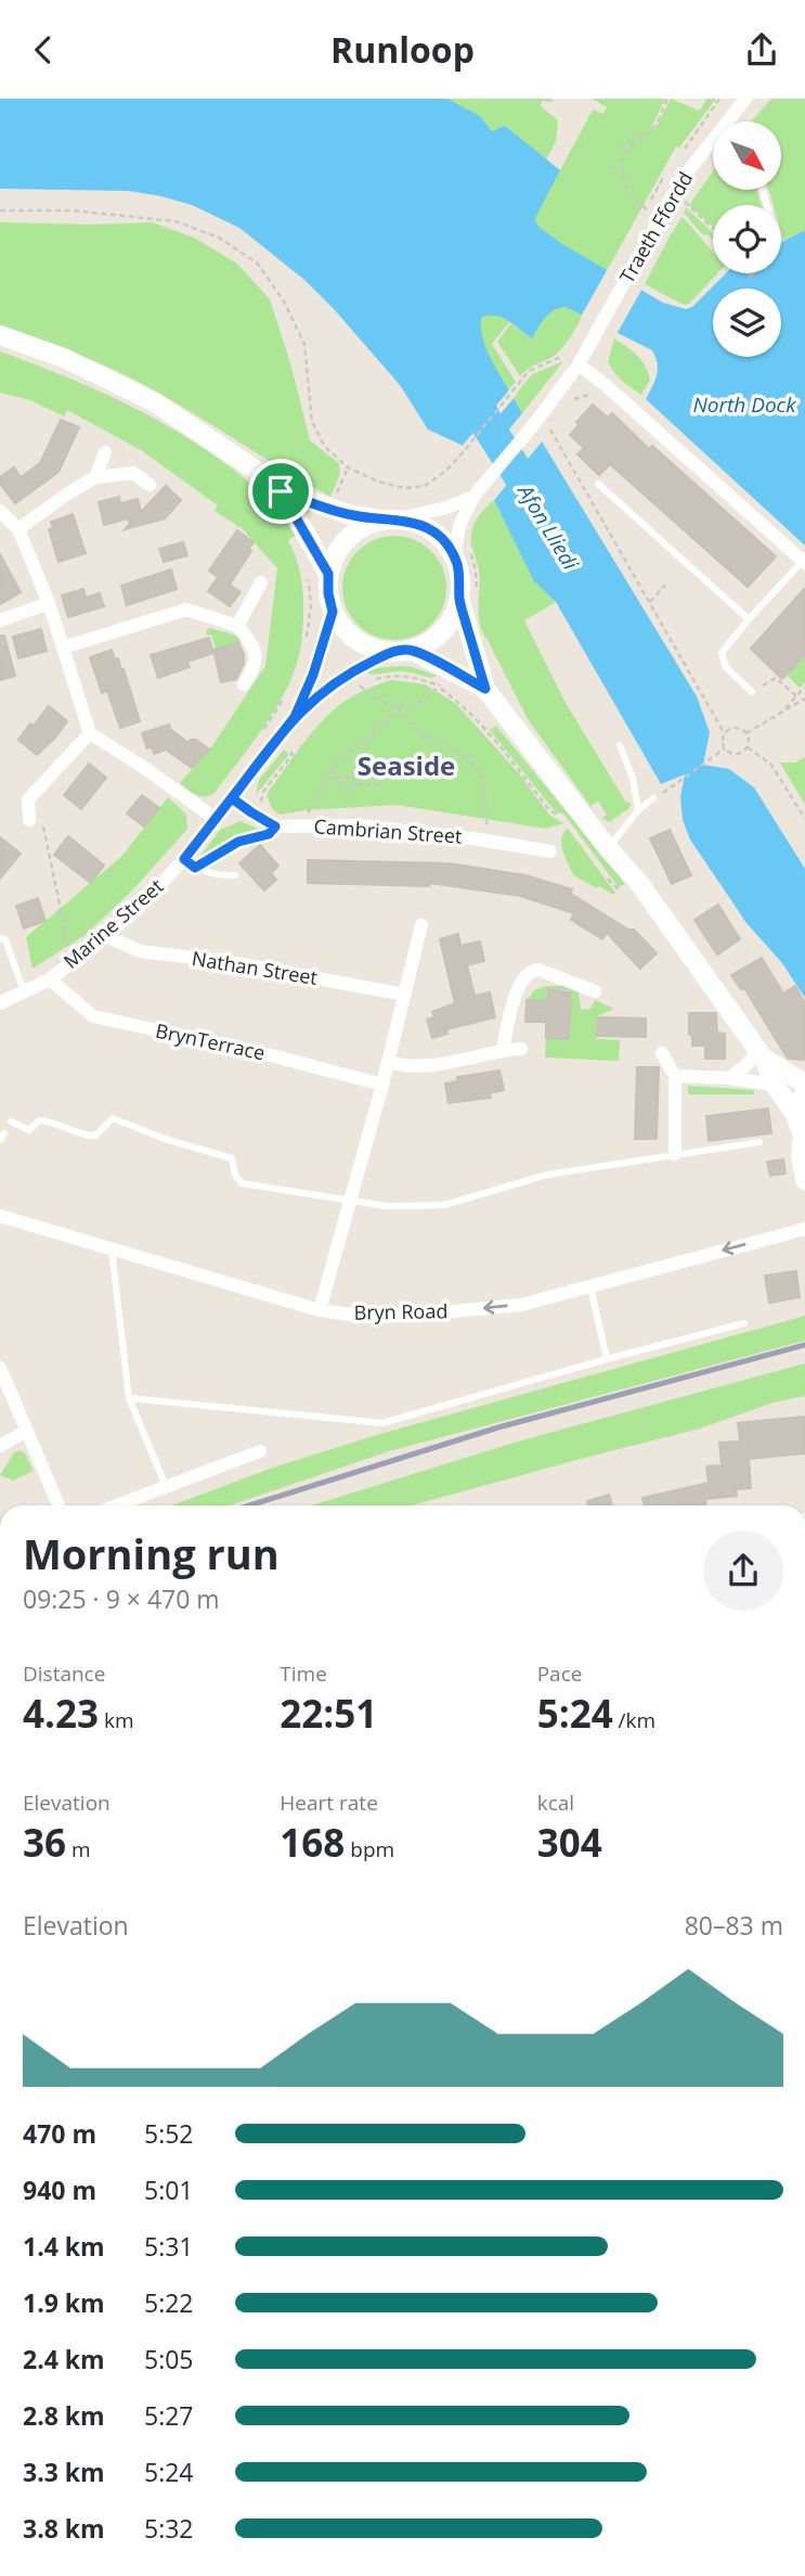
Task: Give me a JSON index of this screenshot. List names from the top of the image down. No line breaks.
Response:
{"streets":{"street":["Traeth Ffordd","Cambrian Street","Marine Street","Nathan Street","BrynTerrace","Bryn Road"]},"crossings":[["Traeth Ffordd","Marine Street"],["Marine Street","Nathan Street"],["Marine Street","BrynTerrace"]],"one_way":["Bryn Road"],"districts":["Seaside"],"water":["North Dock","Afon Lliedi"],"north":"bottom right","page":{"header":"Runloop","heading":["Morning run","09:25 · 9 × 470 m"],"stats":[["Distance","4.23 km"],["Time","22:51"],["Pace","5:24 /km"],["Elevation","36 m"],["Heart rate","168 bpm"],["kcal","304"]],"chart":["Elevation","80–83 m"],"list":[{"name":"470 m","note":"5:52"},{"name":"940 m","note":"5:01"},{"name":"1.4 km","note":"5:31"},{"name":"1.9 km","note":"5:22"},{"name":"2.4 km","note":"5:05"},{"name":"2.8 km","note":"5:27"},{"name":"3.3 km","note":"5:24"},{"name":"3.8 km","note":"5:32"}]}}
